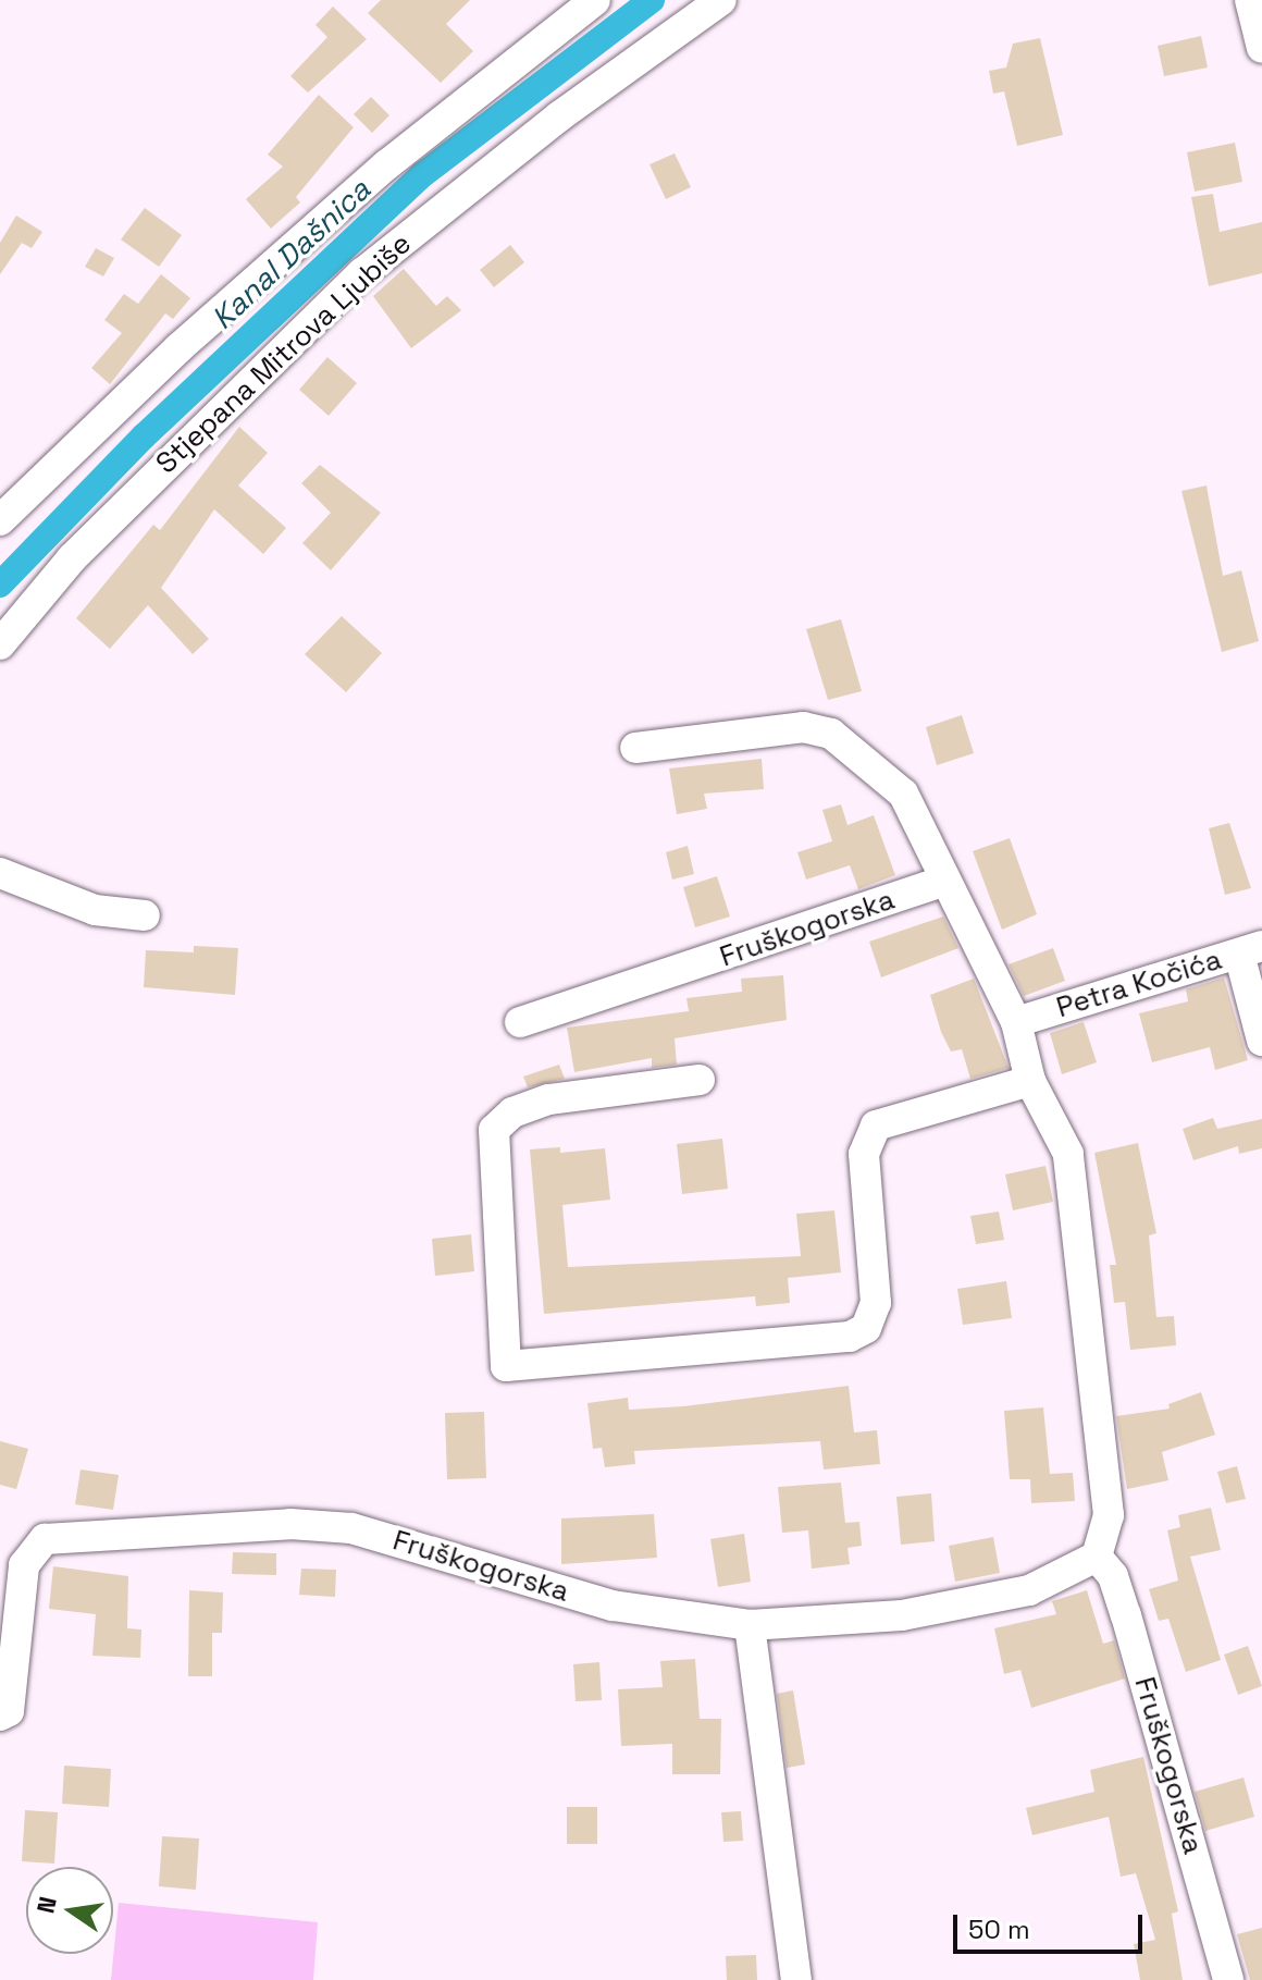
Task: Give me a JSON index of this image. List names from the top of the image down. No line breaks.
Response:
{"streets":{"street":["Stjepana Mitrova Ljubiše","Fruškogorska","Petra Kočića"]},"water":["Kanal Dašnica"],"scale_bar":"50 m","north":"left"}
